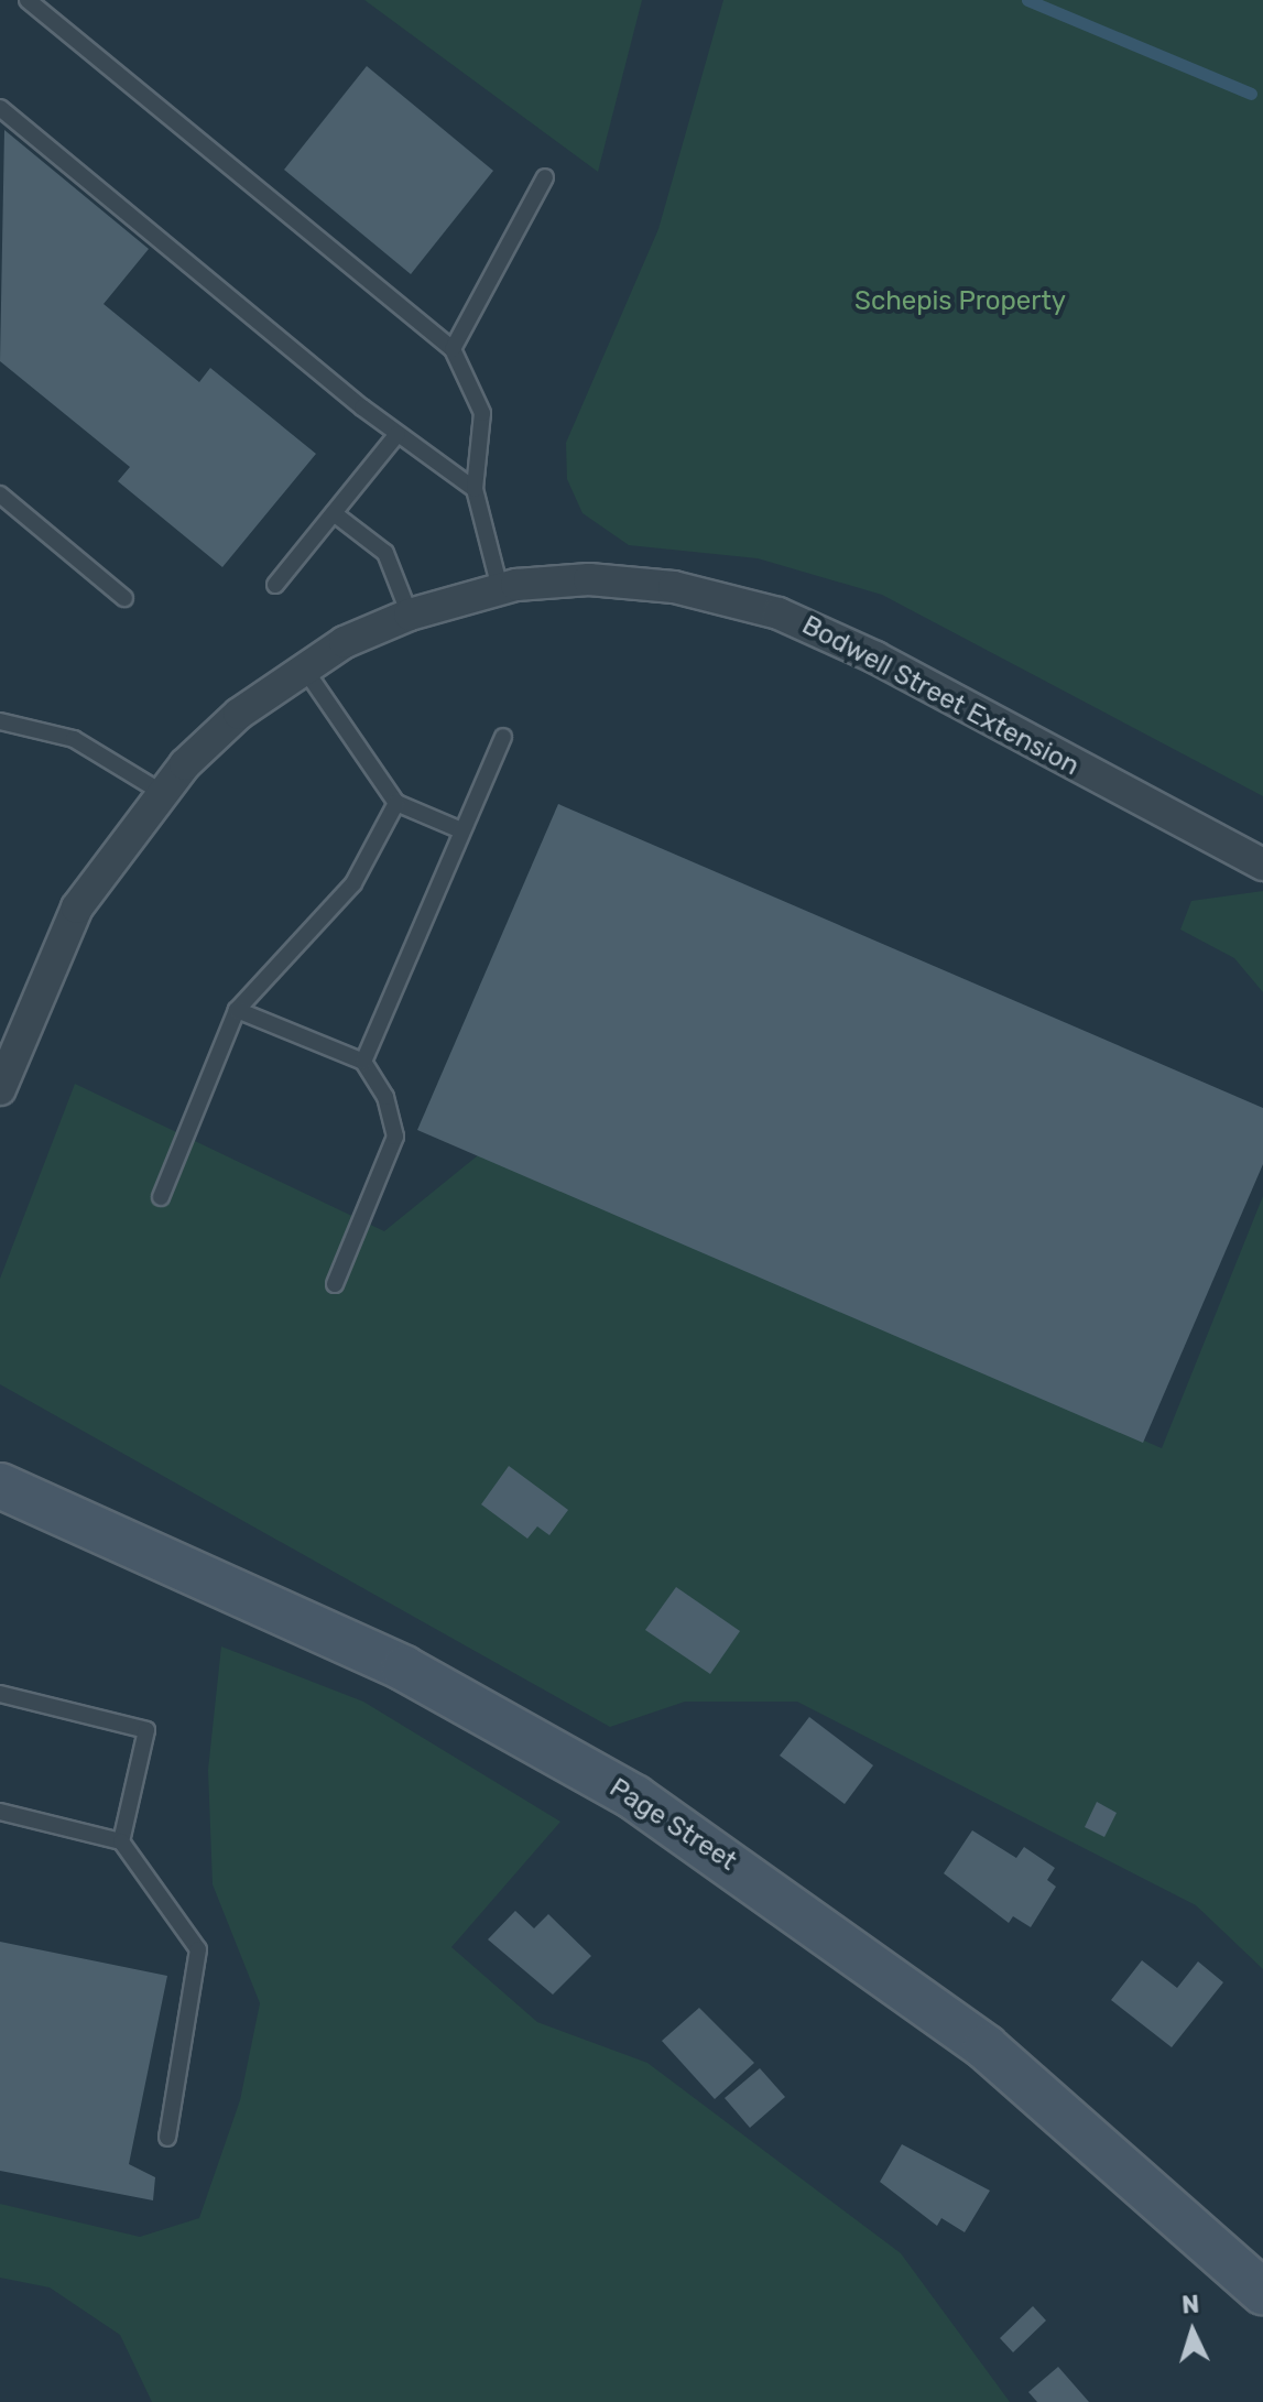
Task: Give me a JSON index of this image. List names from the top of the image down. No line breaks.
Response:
{"streets":{"main road":["Page Street"],"street":["Bodwell Street Extension"]},"parks":["Schepis Property"],"north":"top"}
